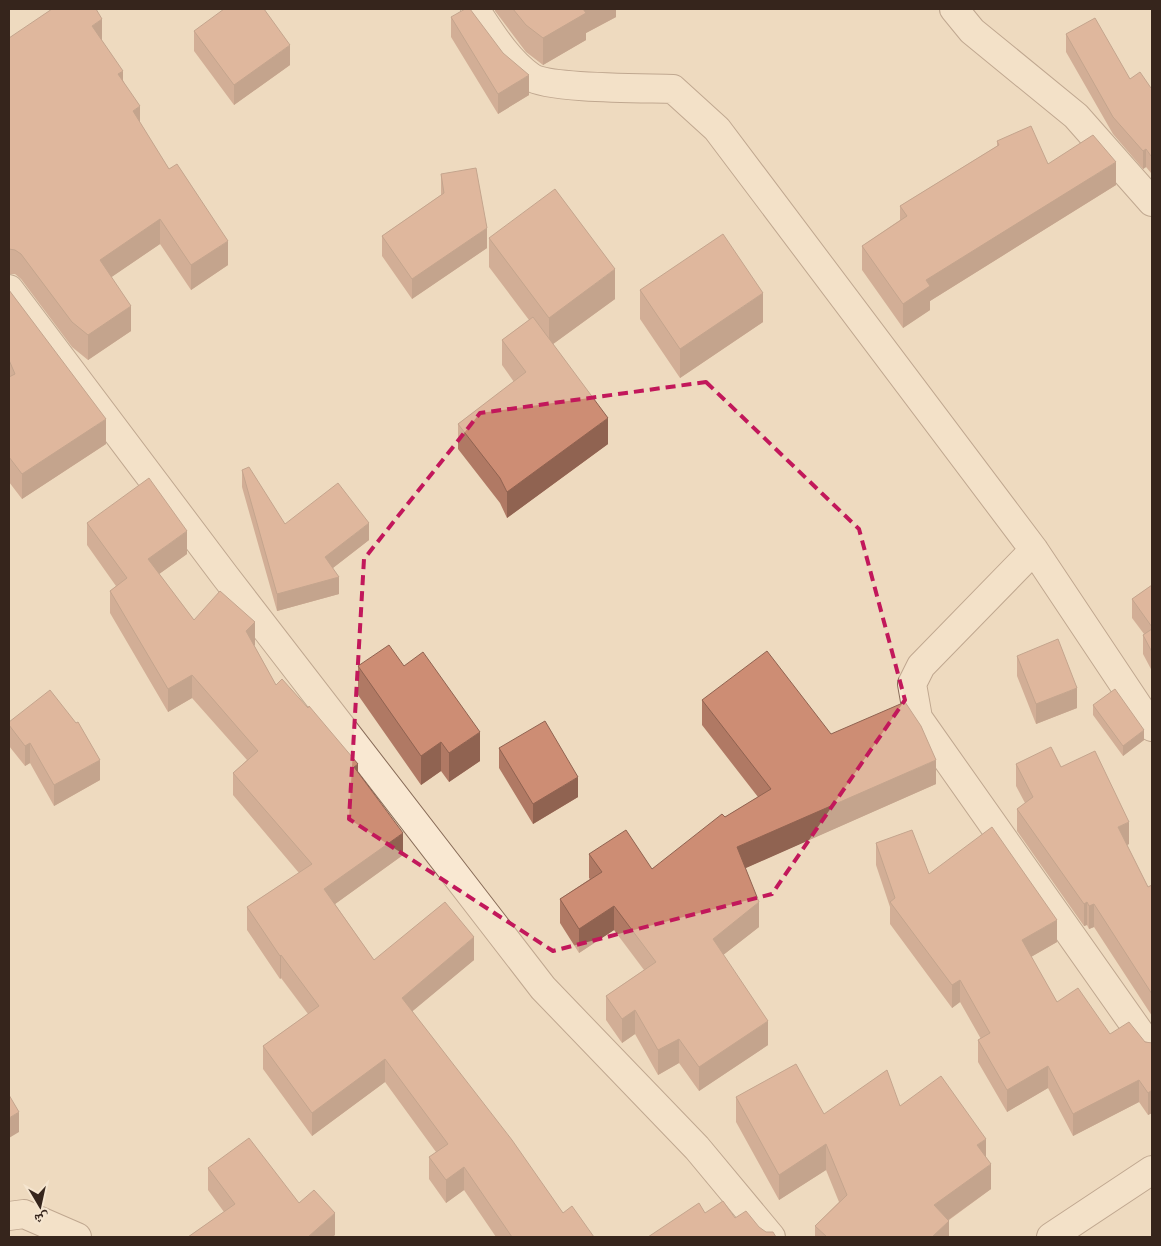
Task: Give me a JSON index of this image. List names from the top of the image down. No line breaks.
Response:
{"north":"bottom"}
